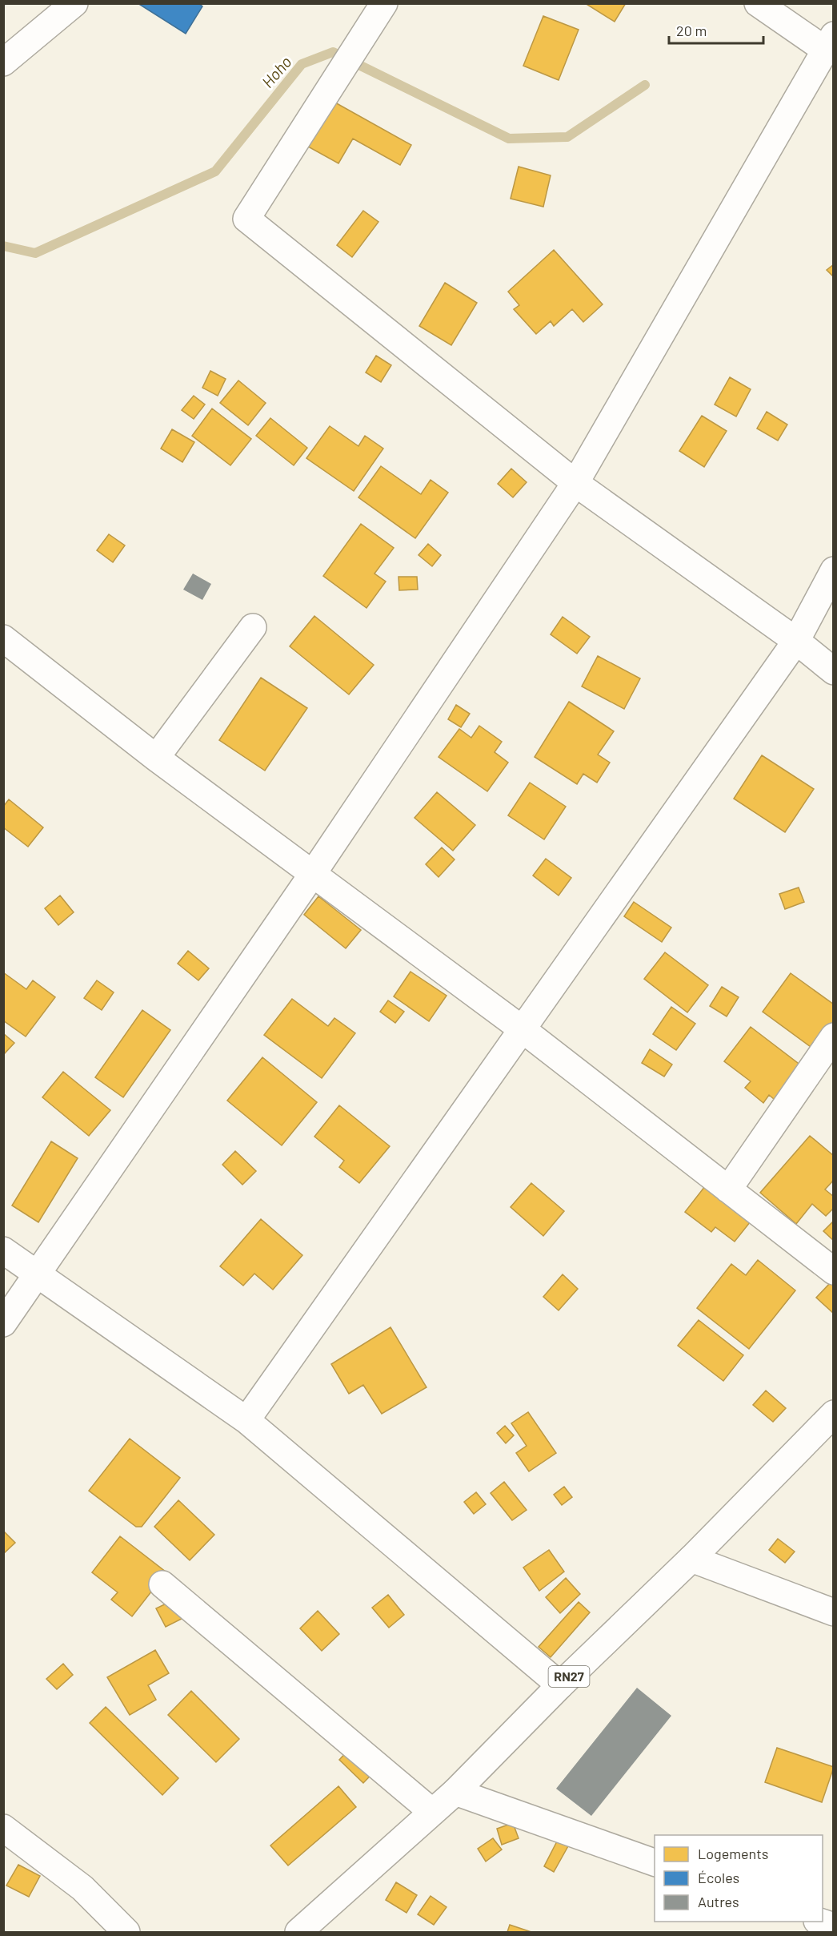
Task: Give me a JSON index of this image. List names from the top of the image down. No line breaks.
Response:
{"streets":{"street":["RN27"]},"water":["Hoho"],"legend":["Logements","Écoles","Autres"],"scale_bar":"20 m"}
